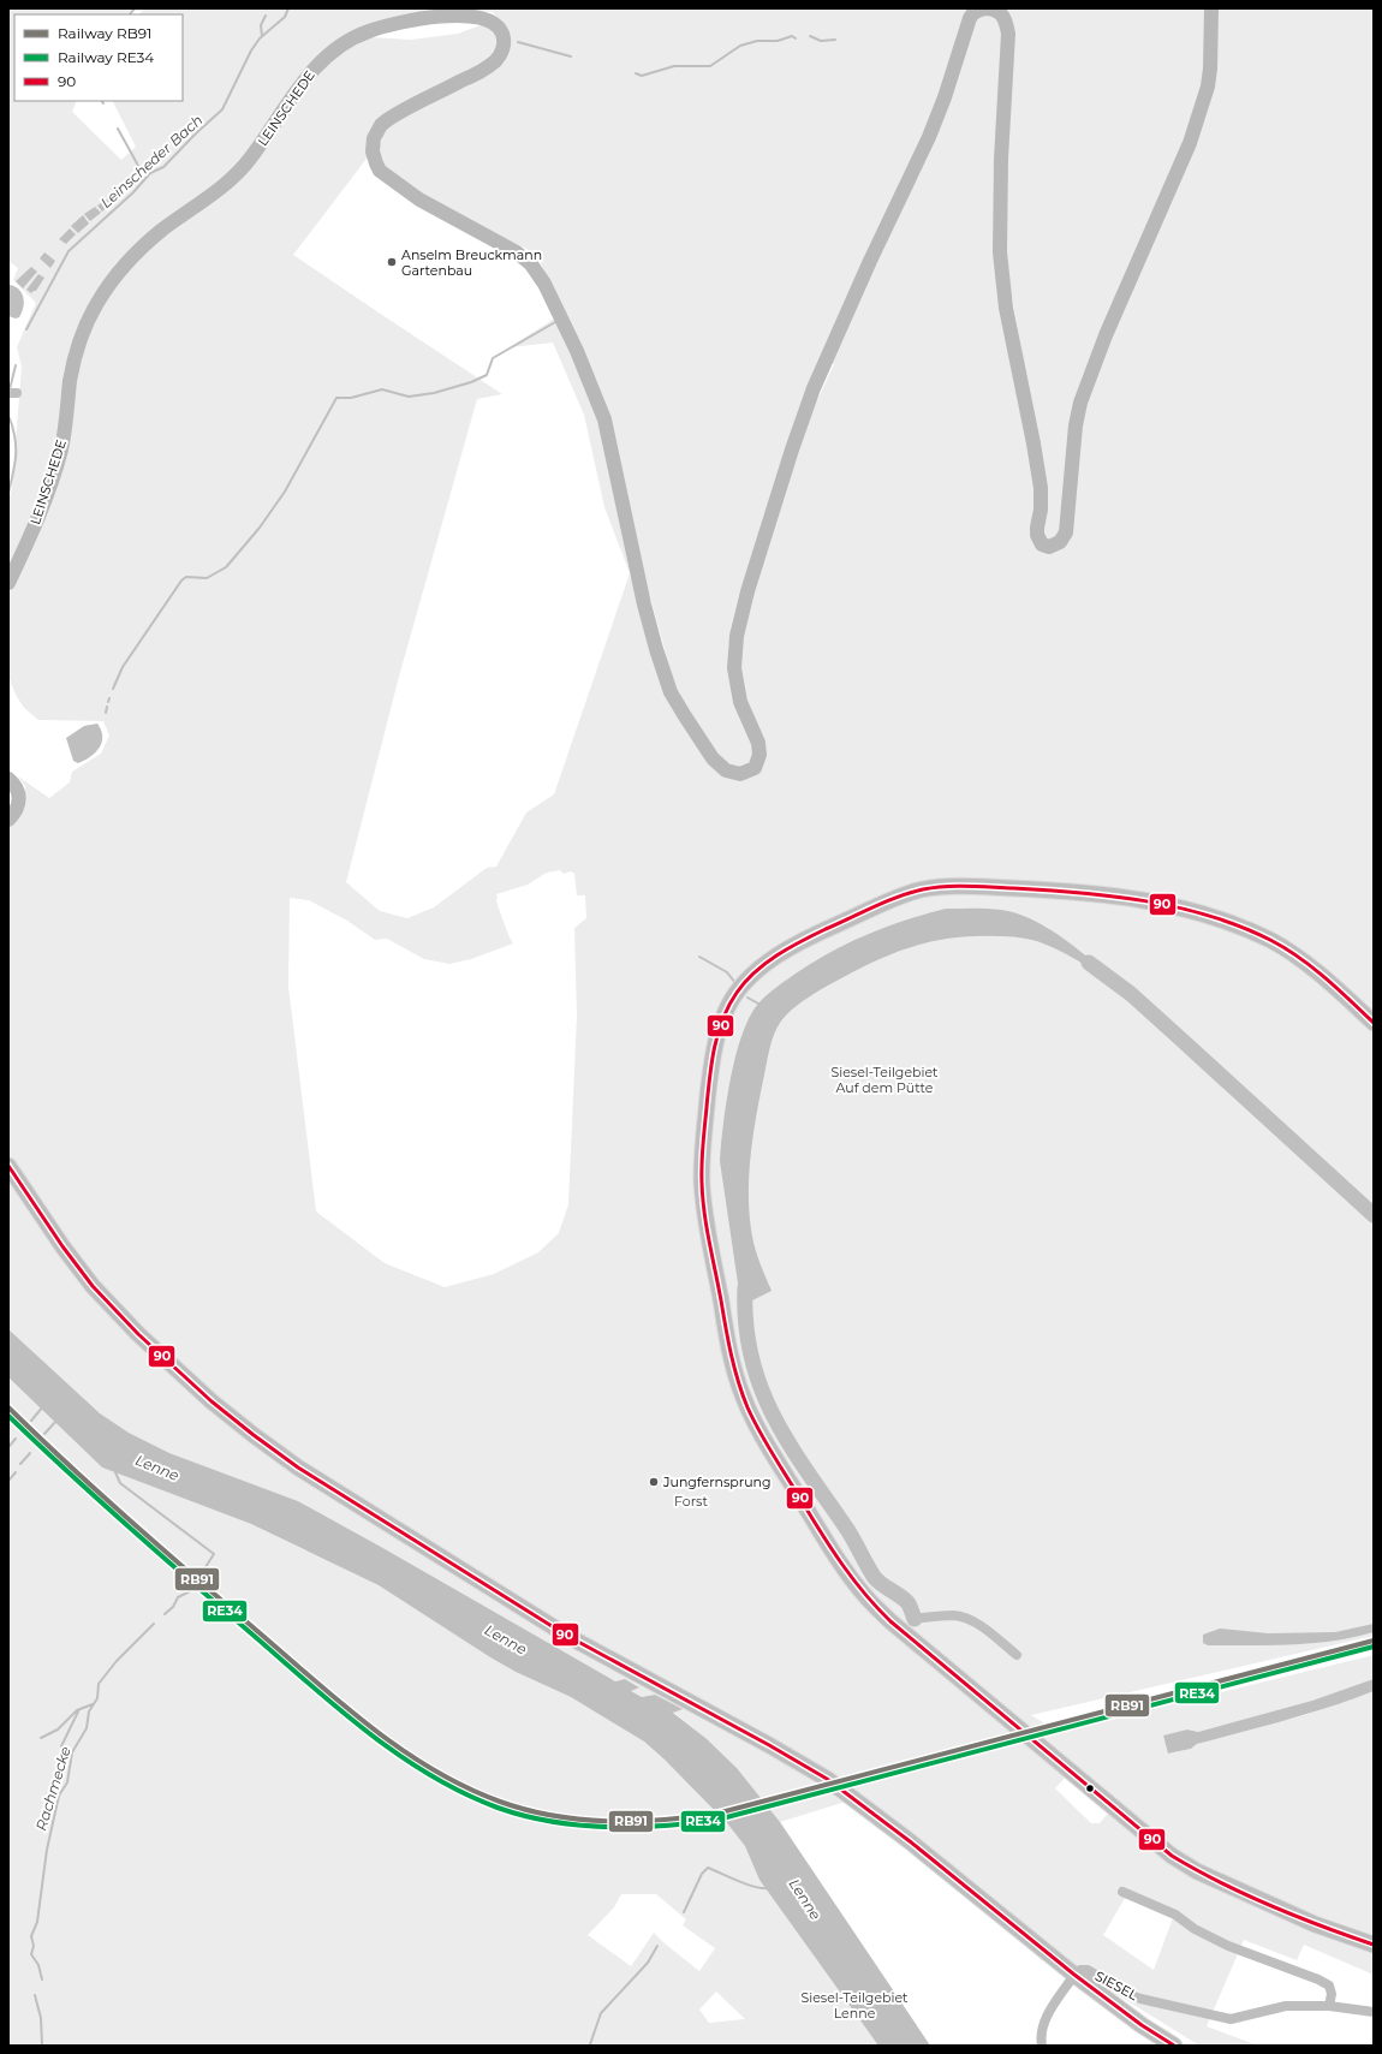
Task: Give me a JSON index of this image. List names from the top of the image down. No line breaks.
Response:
{"streets":{"main road":["LEINSCHEDE","SIESEL"]},"water":["Leinscheder Bach","Lenne","Rachmecke"],"parks":["Siesel-Teilgebiet Auf dem Pütte","Forst","Siesel-Teilgebiet Lenne"],"places":["Anselm Breuckmann Gartenbau","Jungfernsprung"],"lines":["transit line 90","rail line RB91","rail line RE34"],"legend":["Railway RB91","Railway RE34","90"]}
